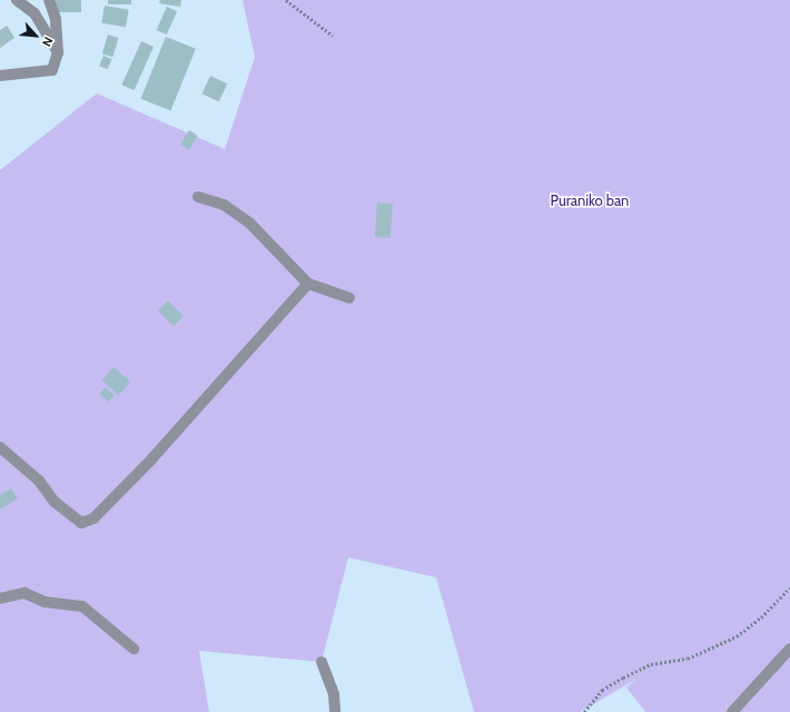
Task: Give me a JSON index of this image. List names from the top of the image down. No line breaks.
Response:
{"parks":["Puraniko ban"],"north":"bottom right"}
